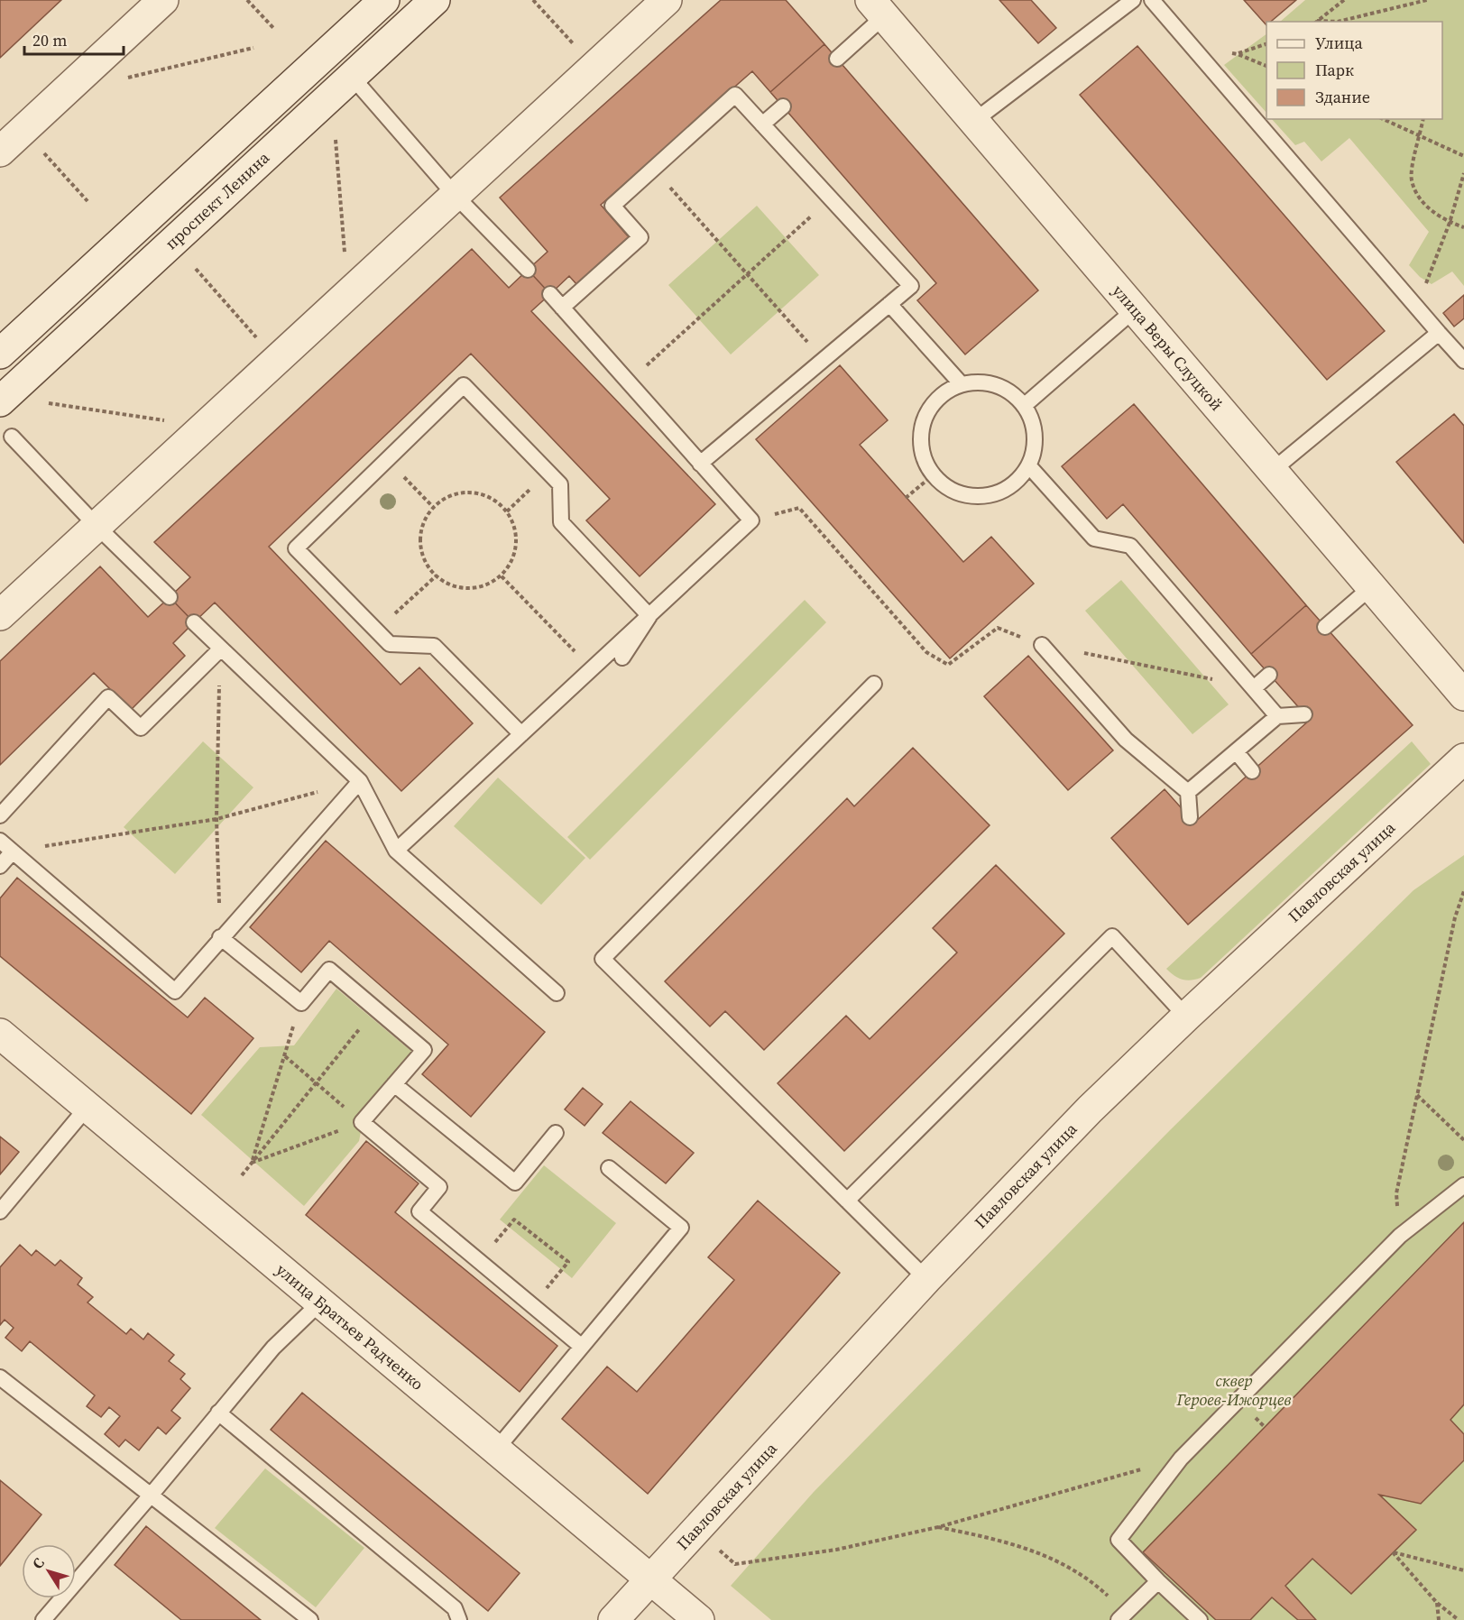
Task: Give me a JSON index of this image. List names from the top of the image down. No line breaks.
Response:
{"streets":{"street":["проспект Ленина","улица Веры Слуцкой","Павловская улица","улица Братьев Радченко"]},"crossings":[["Павловская улица","улица Братьев Радченко"]],"parks":["сквер Героев-Ижорцев"],"legend":["Улица","Парк","Здание"],"scale_bar":"20 m","north":"top left"}
